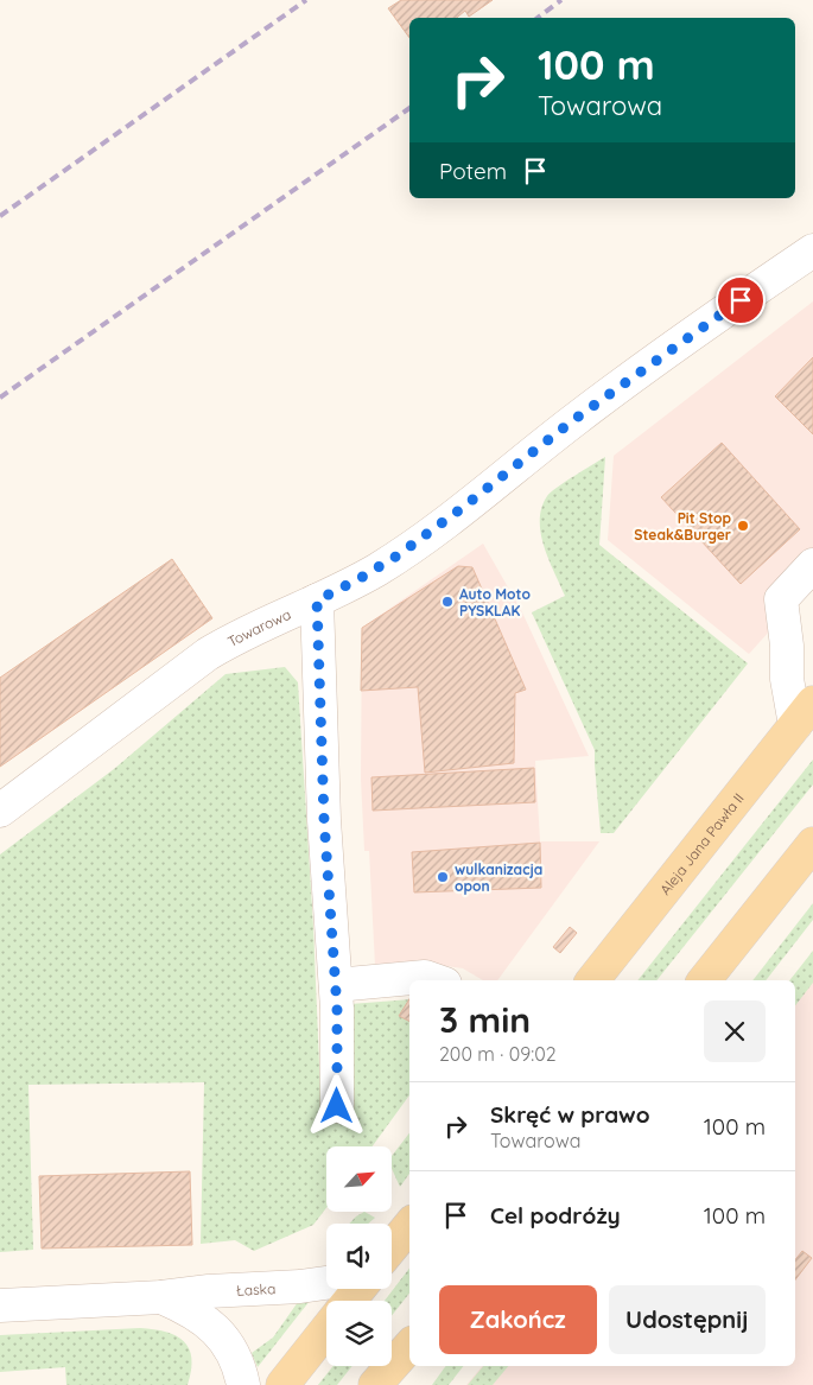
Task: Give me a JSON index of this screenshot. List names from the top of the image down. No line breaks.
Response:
{"streets":{"main road":["Aleja Jana Pawła II"],"street":["Towarowa","Łaska"]},"places":["Pit Stop Steak&Burger","Auto Moto PYSKLAK","wulkanizacja opon"],"north":"top right","page":{"turn":["100 m","Towarowa"],"then":"Potem","heading":["3 min","200 m · 09:02"],"list":[{"name":"Skręć w prawo","note":"Towarowa","value":"100 m"},{"name":"Cel podróży","value":"100 m"}],"buttons":["Zakończ","Udostępnij"]}}
